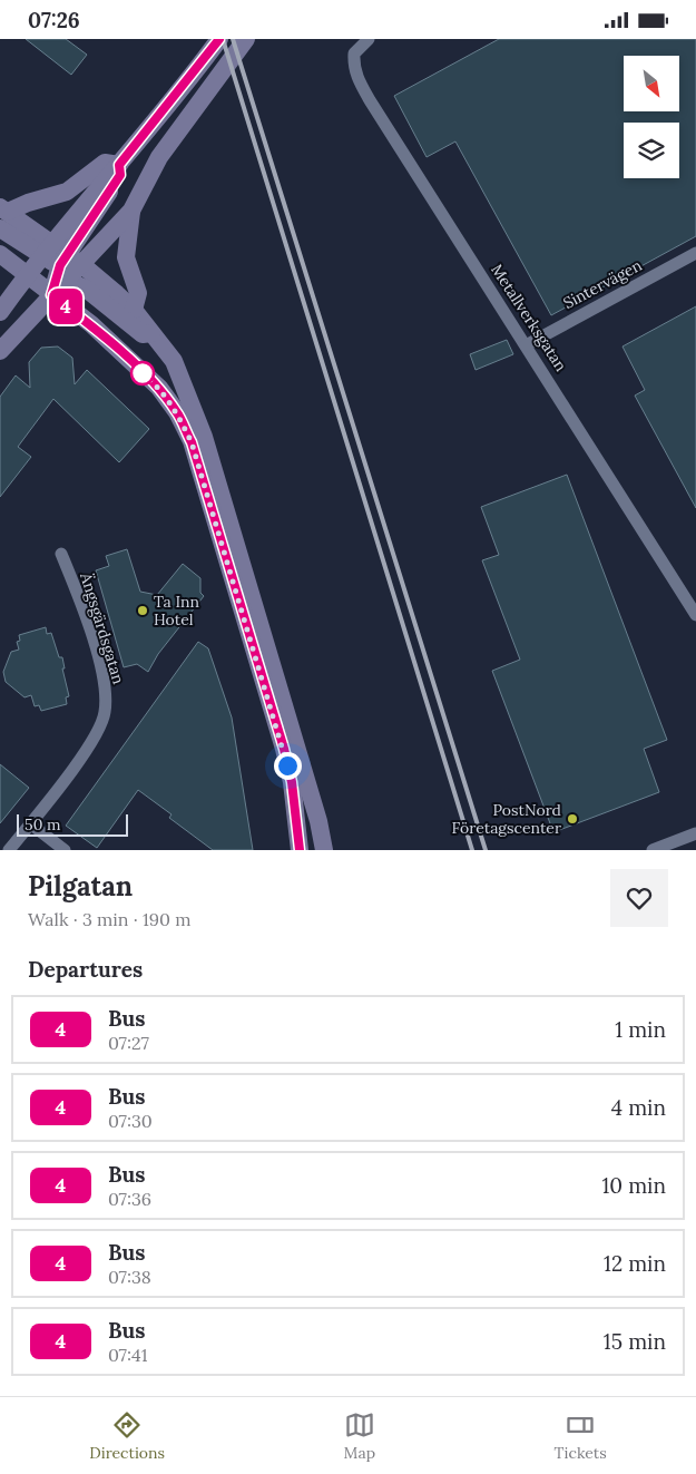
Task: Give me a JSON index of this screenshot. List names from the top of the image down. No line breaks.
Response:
{"streets":{"street":["Sintervägen","Metallverksgatan","Ängsgärdsgatan"]},"crossings":[["Sintervägen","Metallverksgatan"]],"places":["Ta Inn Hotel","PostNord Företagscenter"],"lines":["bus line 4"],"scale_bar":"50 m","north":"bottom right","page":{"status":"07:26","on_map":"4","scale":"50 m","heading":[["Pilgatan","Walk · 3 min · 190 m"],"Departures"],"list":[{"mark":"4","name":"Bus","note":"07:27","value":"1 min"},{"mark":"4","name":"Bus","note":"07:30","value":"4 min"},{"mark":"4","name":"Bus","note":"07:36","value":"10 min"},{"mark":"4","name":"Bus","note":"07:38","value":"12 min"},{"mark":"4","name":"Bus","note":"07:41","value":"15 min"}],"tabs":["Directions","Map","Tickets"]}}
